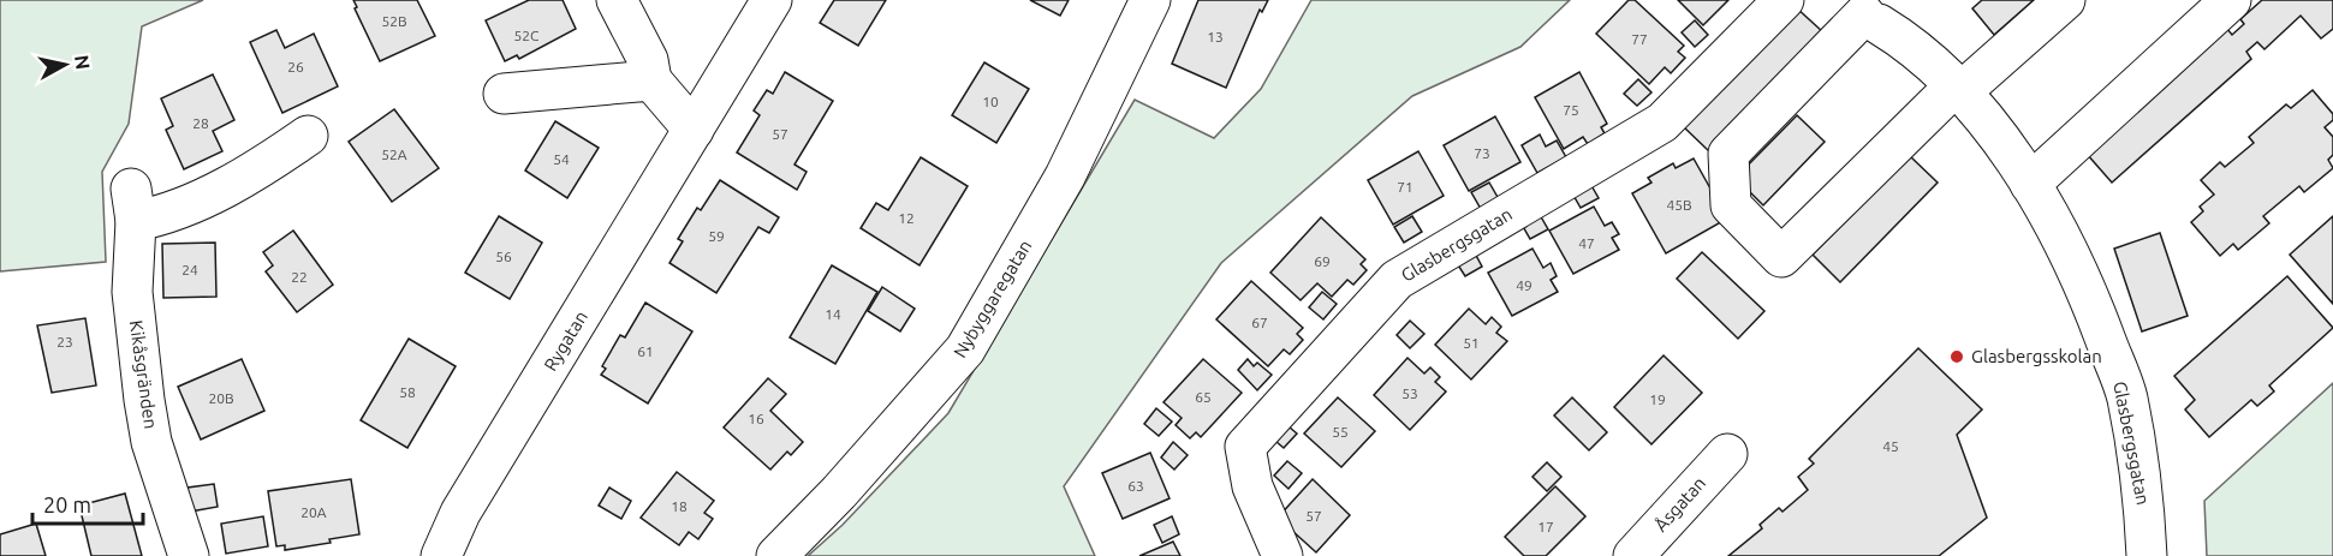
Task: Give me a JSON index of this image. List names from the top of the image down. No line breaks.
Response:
{"streets":{"street":["Glasbergsgatan","Nybyggaregatan","Rygatan","Kikåsgränden","Åsgatan"]},"places":["Glasbergsskolan"],"house_numbers":["52B","52C","13","77","26","10","75","28","57","73","52A","54","71","45B","12","59","47","56","69","24","22","49","14","67","23","51","61","58","53","65","20B","19","16","55","45","63","18","20A","57","17"],"scale_bar":"20 m","north":"right"}
